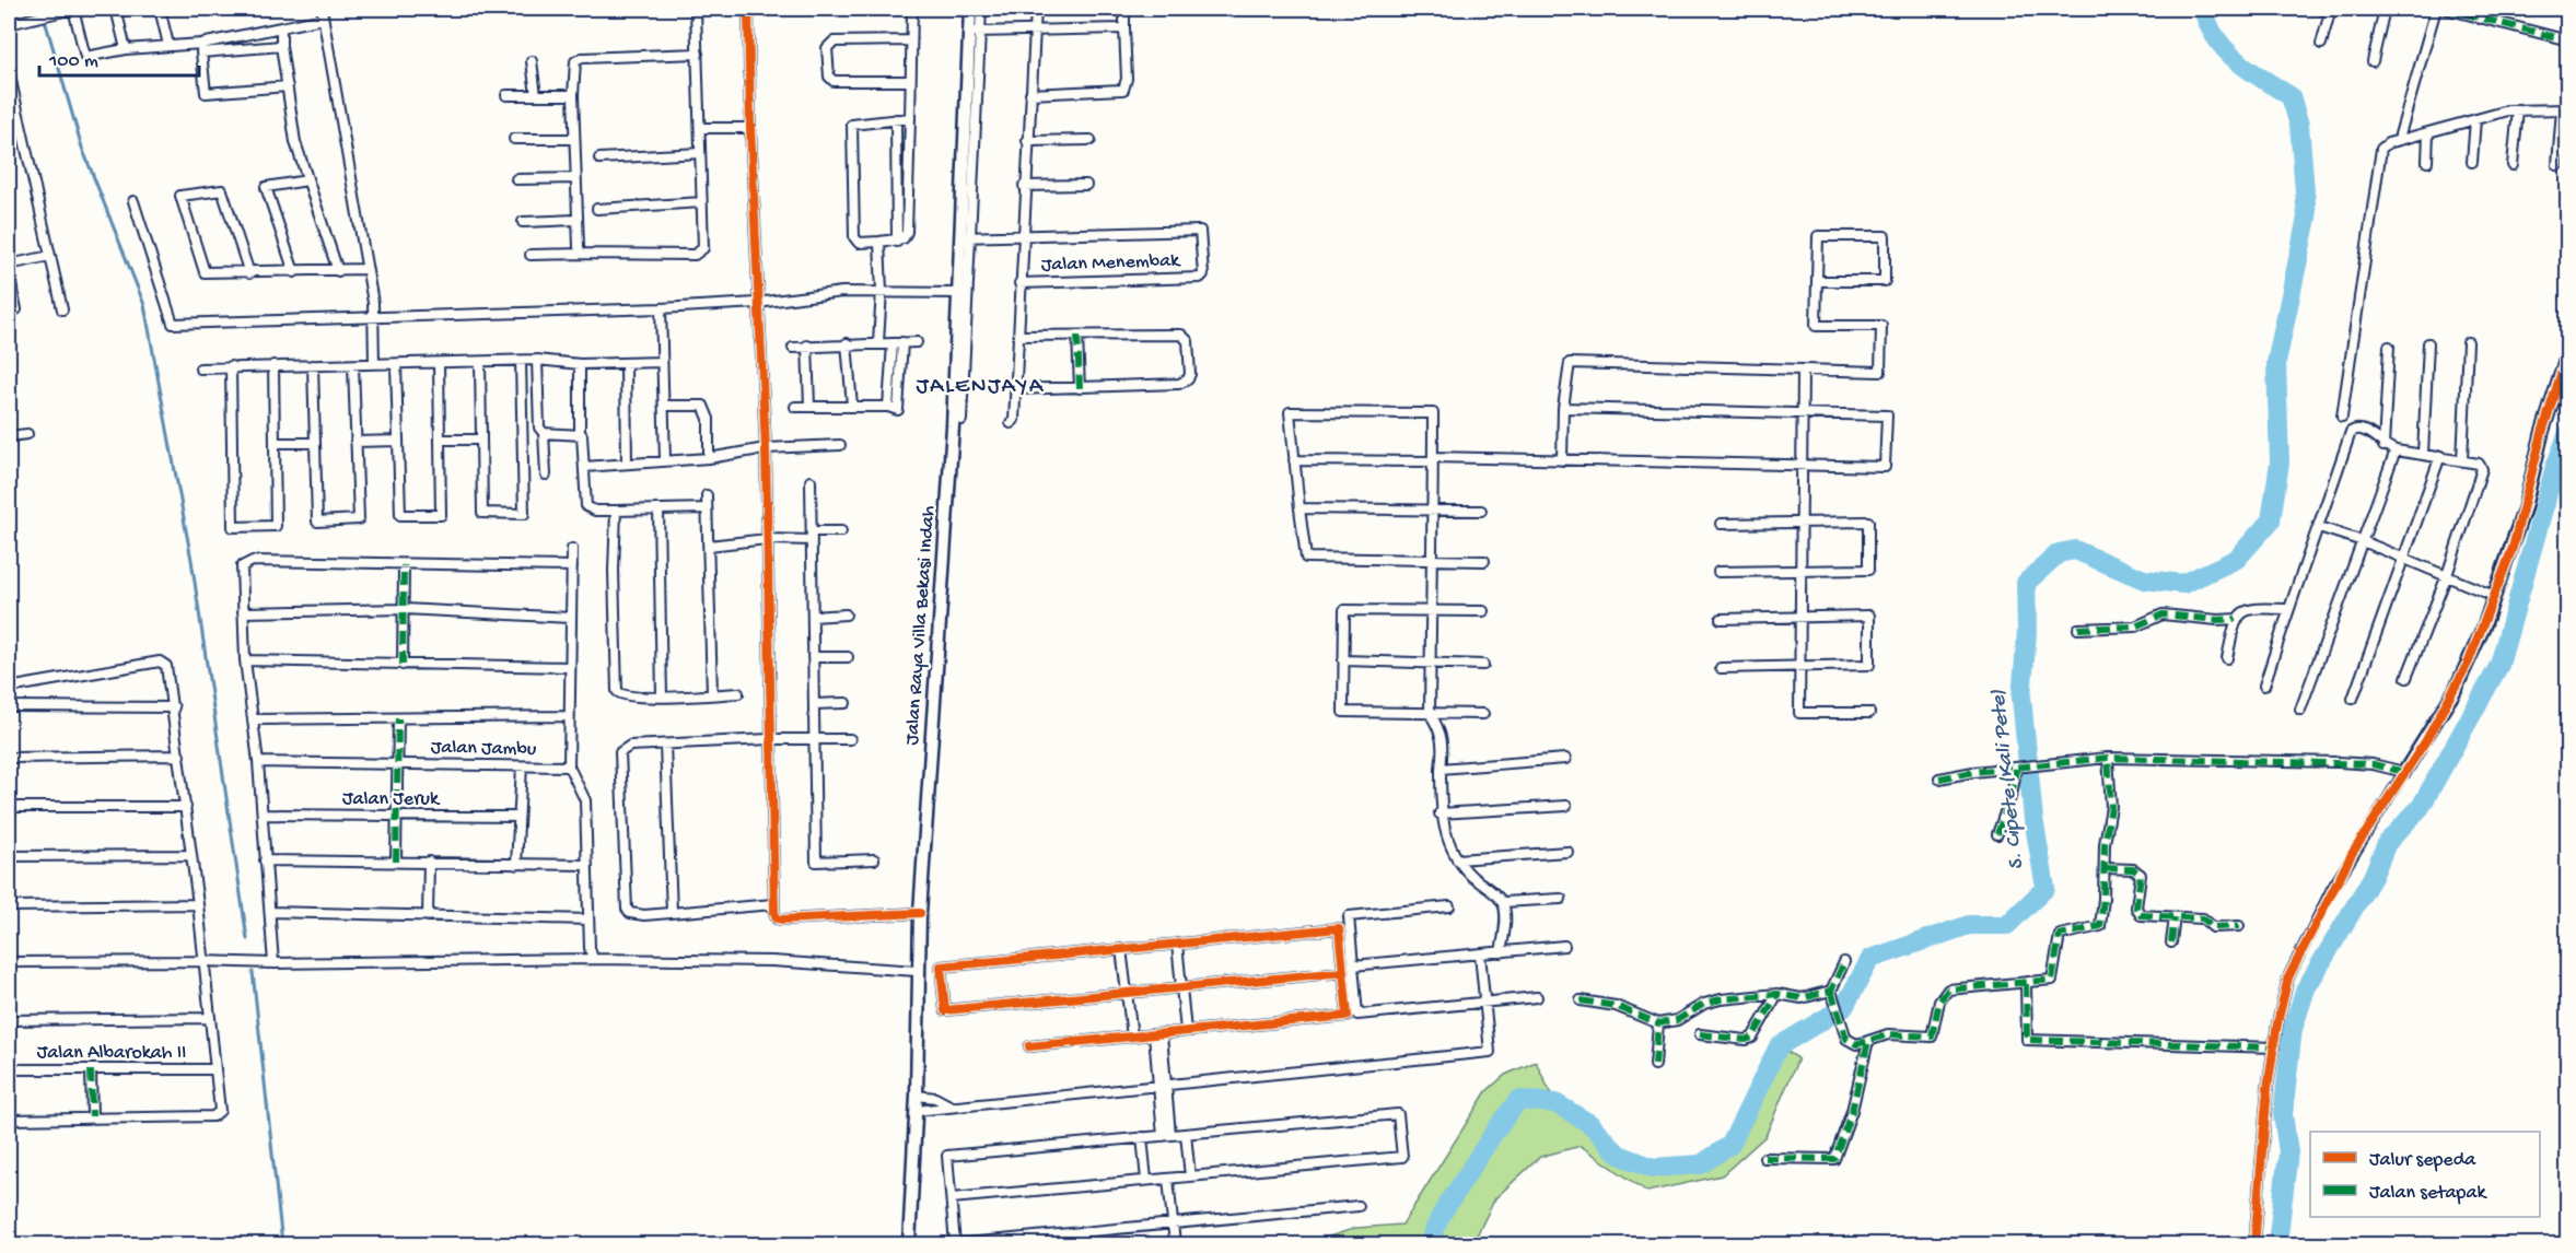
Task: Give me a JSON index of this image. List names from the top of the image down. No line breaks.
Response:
{"streets":{"main road":["Jalan Raya Villa Bekasi Indah"],"street":["Jalan Menembak","Jalan Jambu","Jalan Jeruk","Jalan Albarokah II"]},"districts":["JALENJAYA"],"water":["S. Cipete (Kali Pete)"],"legend":["Jalur sepeda","Jalan setapak"],"scale_bar":"100 m"}
